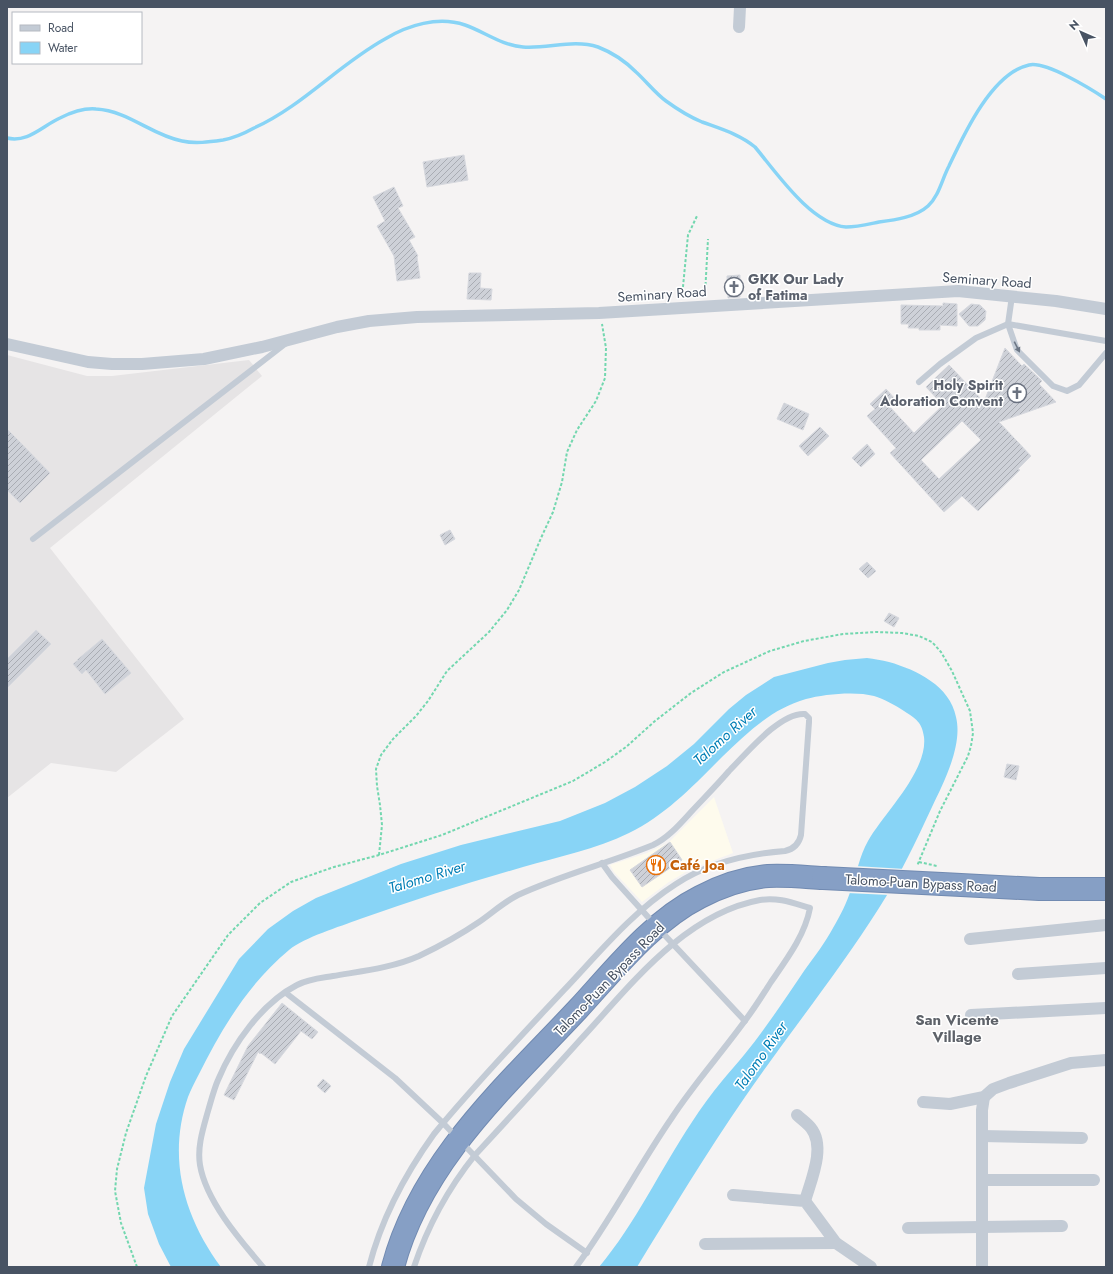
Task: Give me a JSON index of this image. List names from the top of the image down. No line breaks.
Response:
{"streets":{"highway":["Talomo-Puan Bypass Road"],"street":["Seminary Road"]},"districts":["San Vicente Village"],"water":["Talomo River"],"places":{"church":["GKK Our Lady of Fatima","Holy Spirit Adoration Convent"],"restaurant":["Café Joa"]},"legend":["Road","Water"],"north":"top left"}
